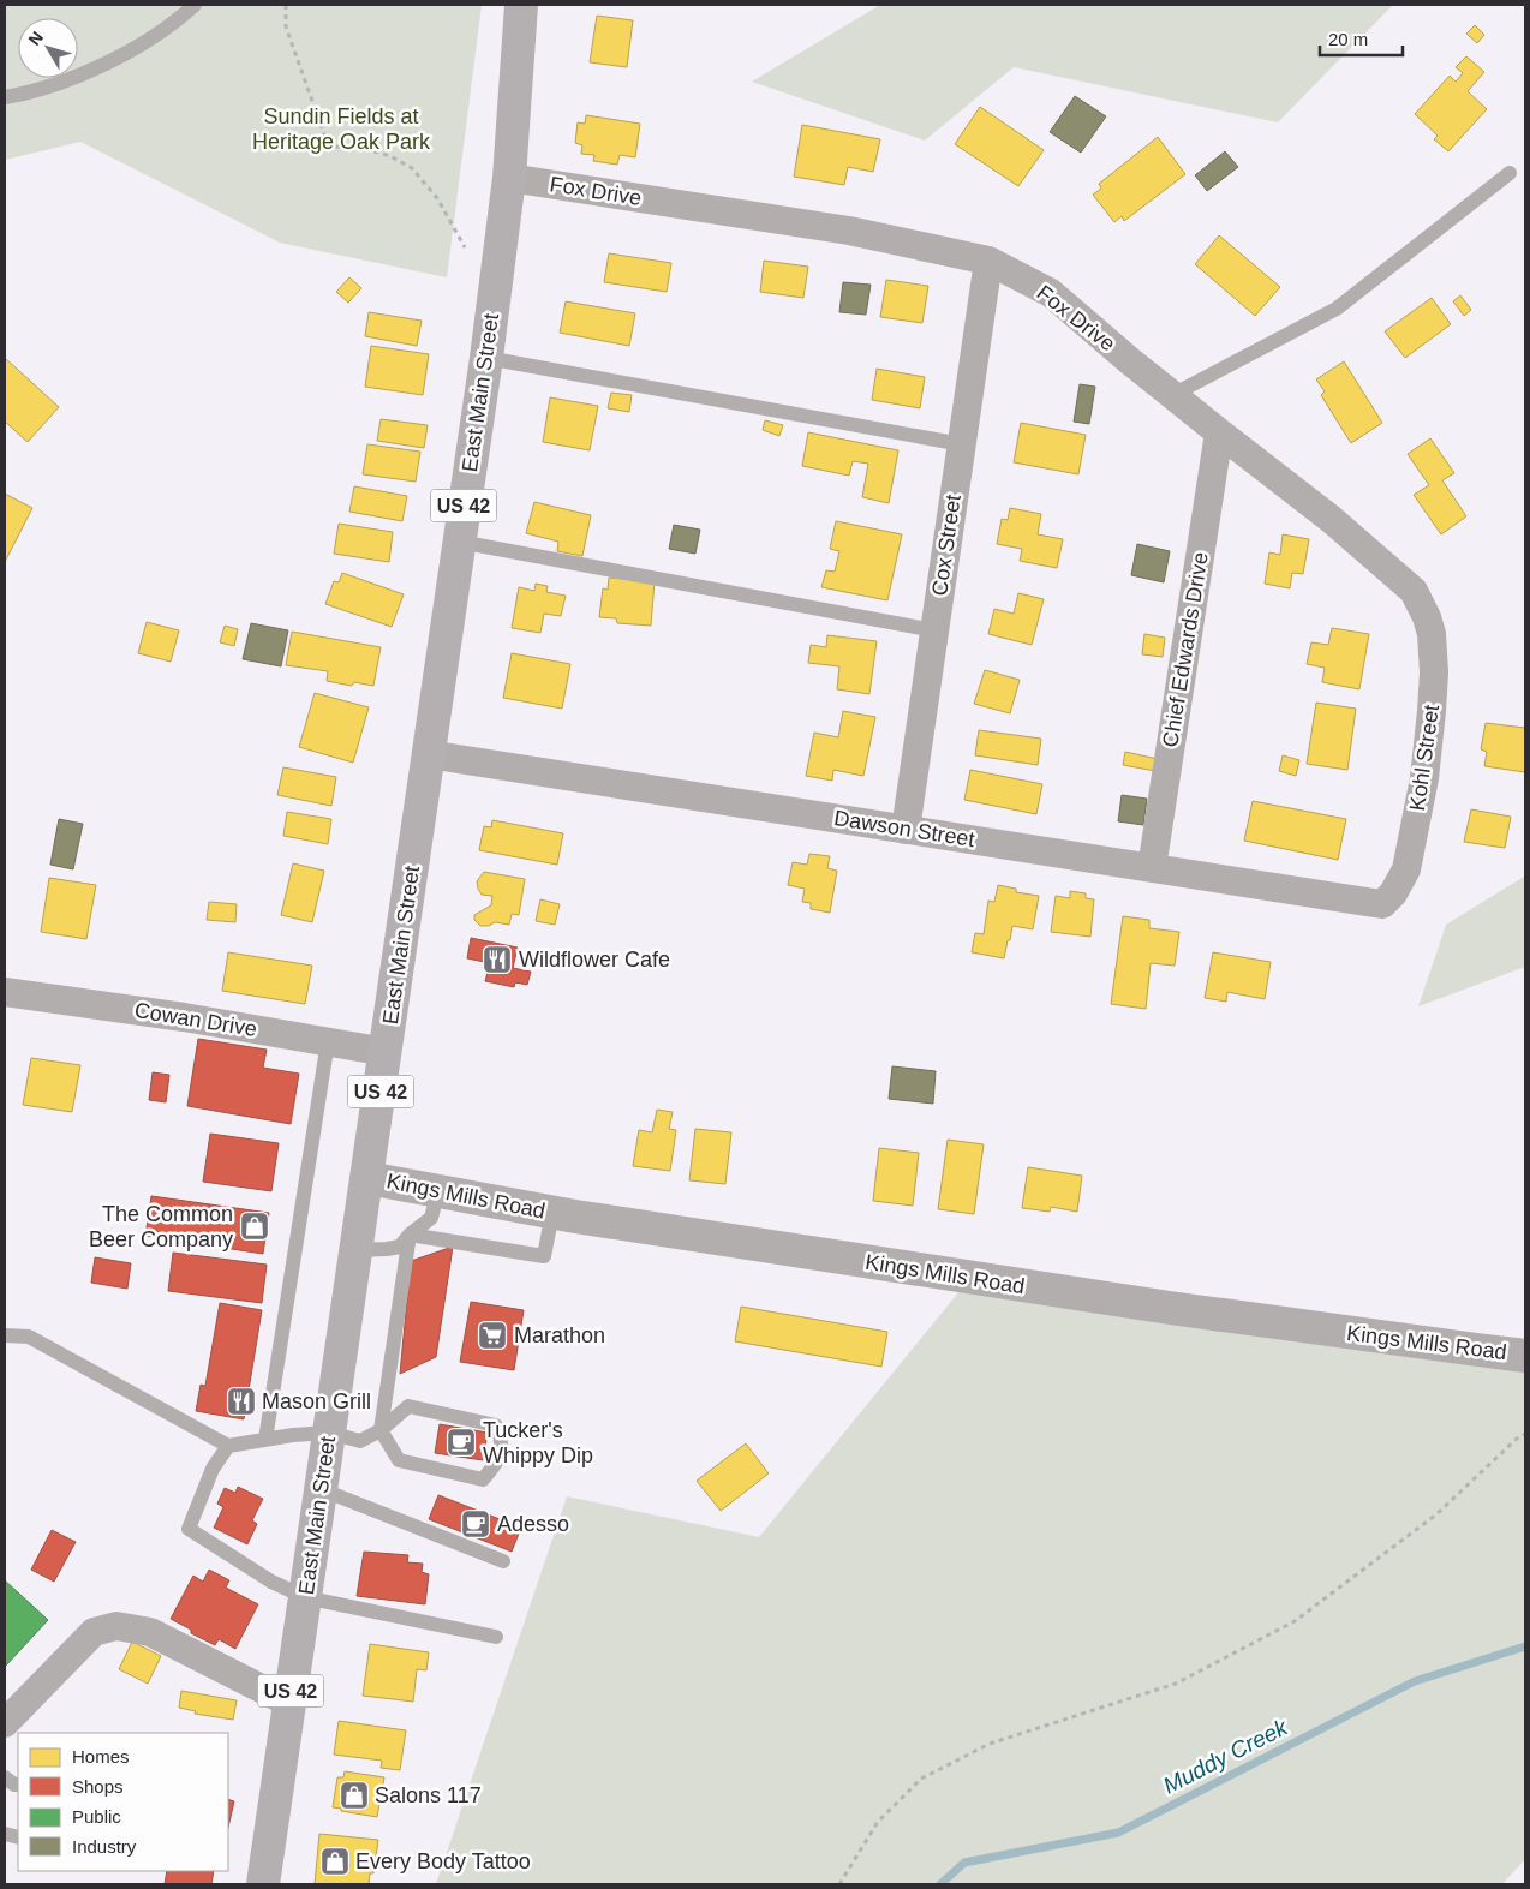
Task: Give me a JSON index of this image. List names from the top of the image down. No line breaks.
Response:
{"streets":{"main road":["East Main Street","US 42"],"street":["Fox Drive","Cox Street","Chief Edwards Drive","Kohl Street","Dawson Street","Cowan Drive","Kings Mills Road"]},"crossings":[["Fox Drive","East Main Street"],["Fox Drive","Cox Street"],["Fox Drive","Chief Edwards Drive"],["Fox Drive","Kohl Street"],["East Main Street","Dawson Street"],["East Main Street","Cowan Drive"],["East Main Street","Kings Mills Road"],["Cox Street","Dawson Street"],["Chief Edwards Drive","Dawson Street"],["Kohl Street","Dawson Street"]],"water":["Muddy Creek"],"parks":["Sundin Fields at Heritage Oak Park"],"places":{"restaurant":["Wildflower Cafe","Mason Grill"],"shop":["The Common Beer Company","Salons 117","Every Body Tattoo"],"supermarket":["Marathon"],"cafe":["Tucker's Whippy Dip","Adesso"]},"legend":["Homes","Shops","Public","Industry"],"scale_bar":"20 m","north":"top left"}
